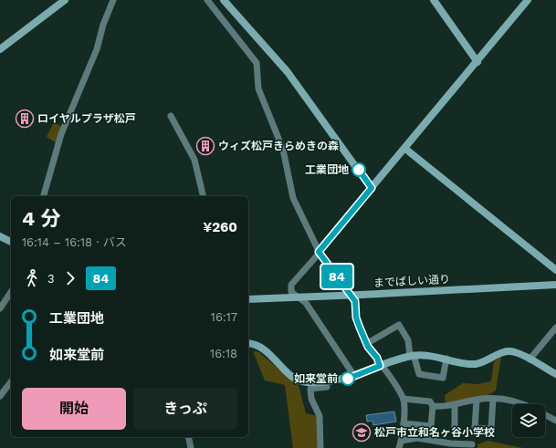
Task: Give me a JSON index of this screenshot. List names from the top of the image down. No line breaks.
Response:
{"streets":{"street":["までばしい通り"]},"places":{"building":["ロイヤルプラザ松戸","ウィズ松戸きらめきの森"],"other":["工業団地","如来堂前"],"school or university":["松戸市立和名ヶ谷小学校"]},"lines":["bus line 84"],"page":{"on_map":"84","heading":["4 分","16:14 – 16:18 · バス","¥260"],"legs":["3","84"],"list":[{"name":"工業団地","value":"16:17"},{"name":"如来堂前","value":"16:18"}],"buttons":["開始","きっぷ"]}}
